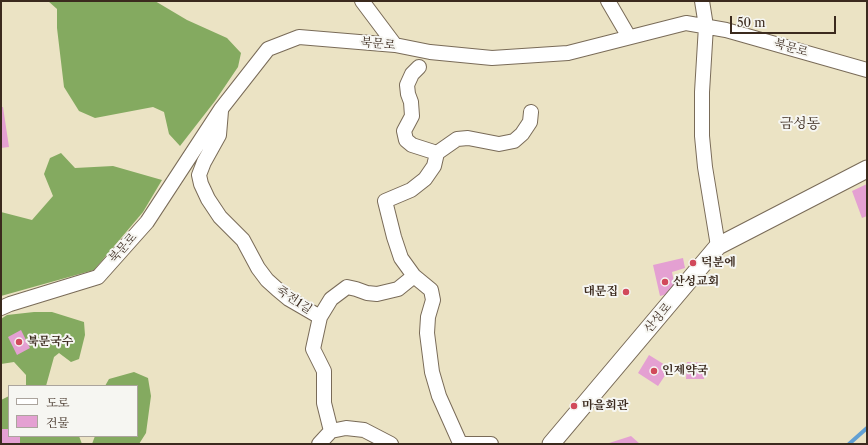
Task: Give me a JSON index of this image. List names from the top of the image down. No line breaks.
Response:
{"streets":{"main road":["산성로"],"street":["북문로","죽전1길"]},"crossings":[["북문로","죽전1길"]],"districts":["금성동"],"places":["덕분에","산성교회","대문집","북문국수","인제약국","마을회관"],"legend":["도로","건물"],"scale_bar":"50 m"}
